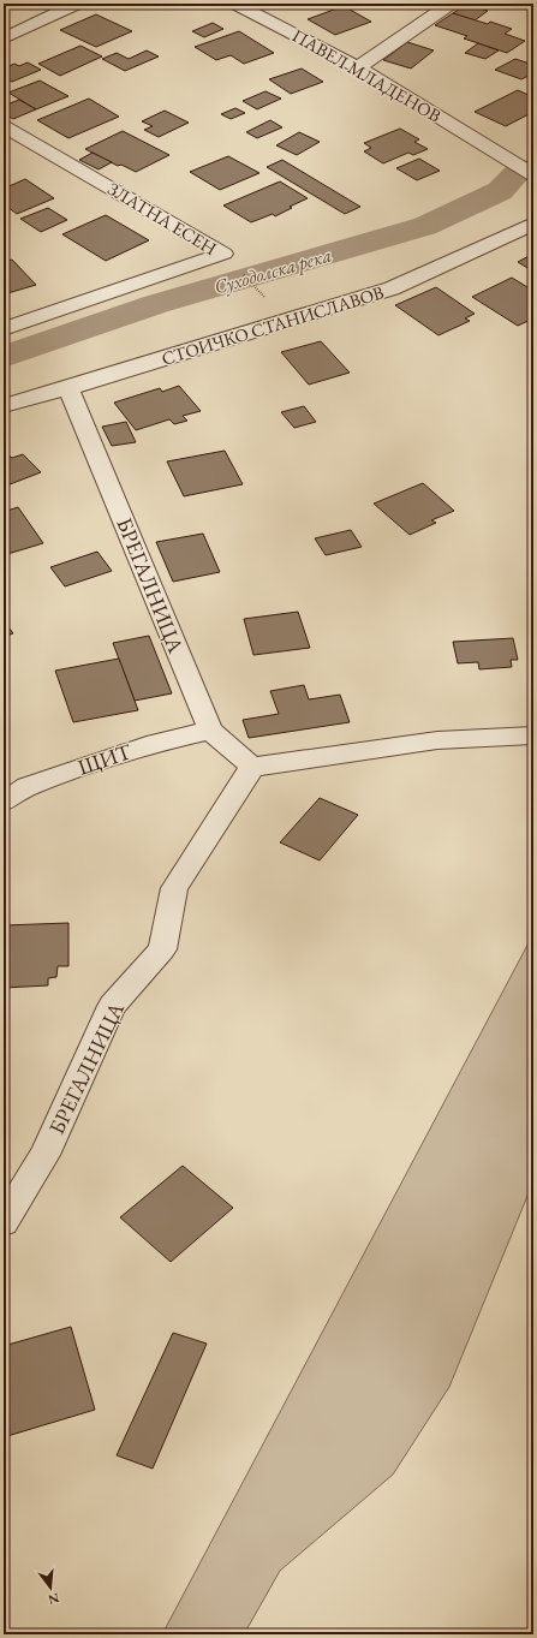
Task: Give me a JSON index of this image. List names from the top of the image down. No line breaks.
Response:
{"streets":{"street":["ПАВЕЛ МЛАДЕНОВ","ЗЛАТНА ЕСЕН","СТОИЧКО СТАНИСЛАВОВ","БРЕГАЛНИЦА","ЩИТ"]},"crossings":[["СТОИЧКО СТАНИСЛАВОВ","БРЕГАЛНИЦА"],["БРЕГАЛНИЦА","ЩИТ"]],"water":["Суходолска река"],"north":"bottom"}
